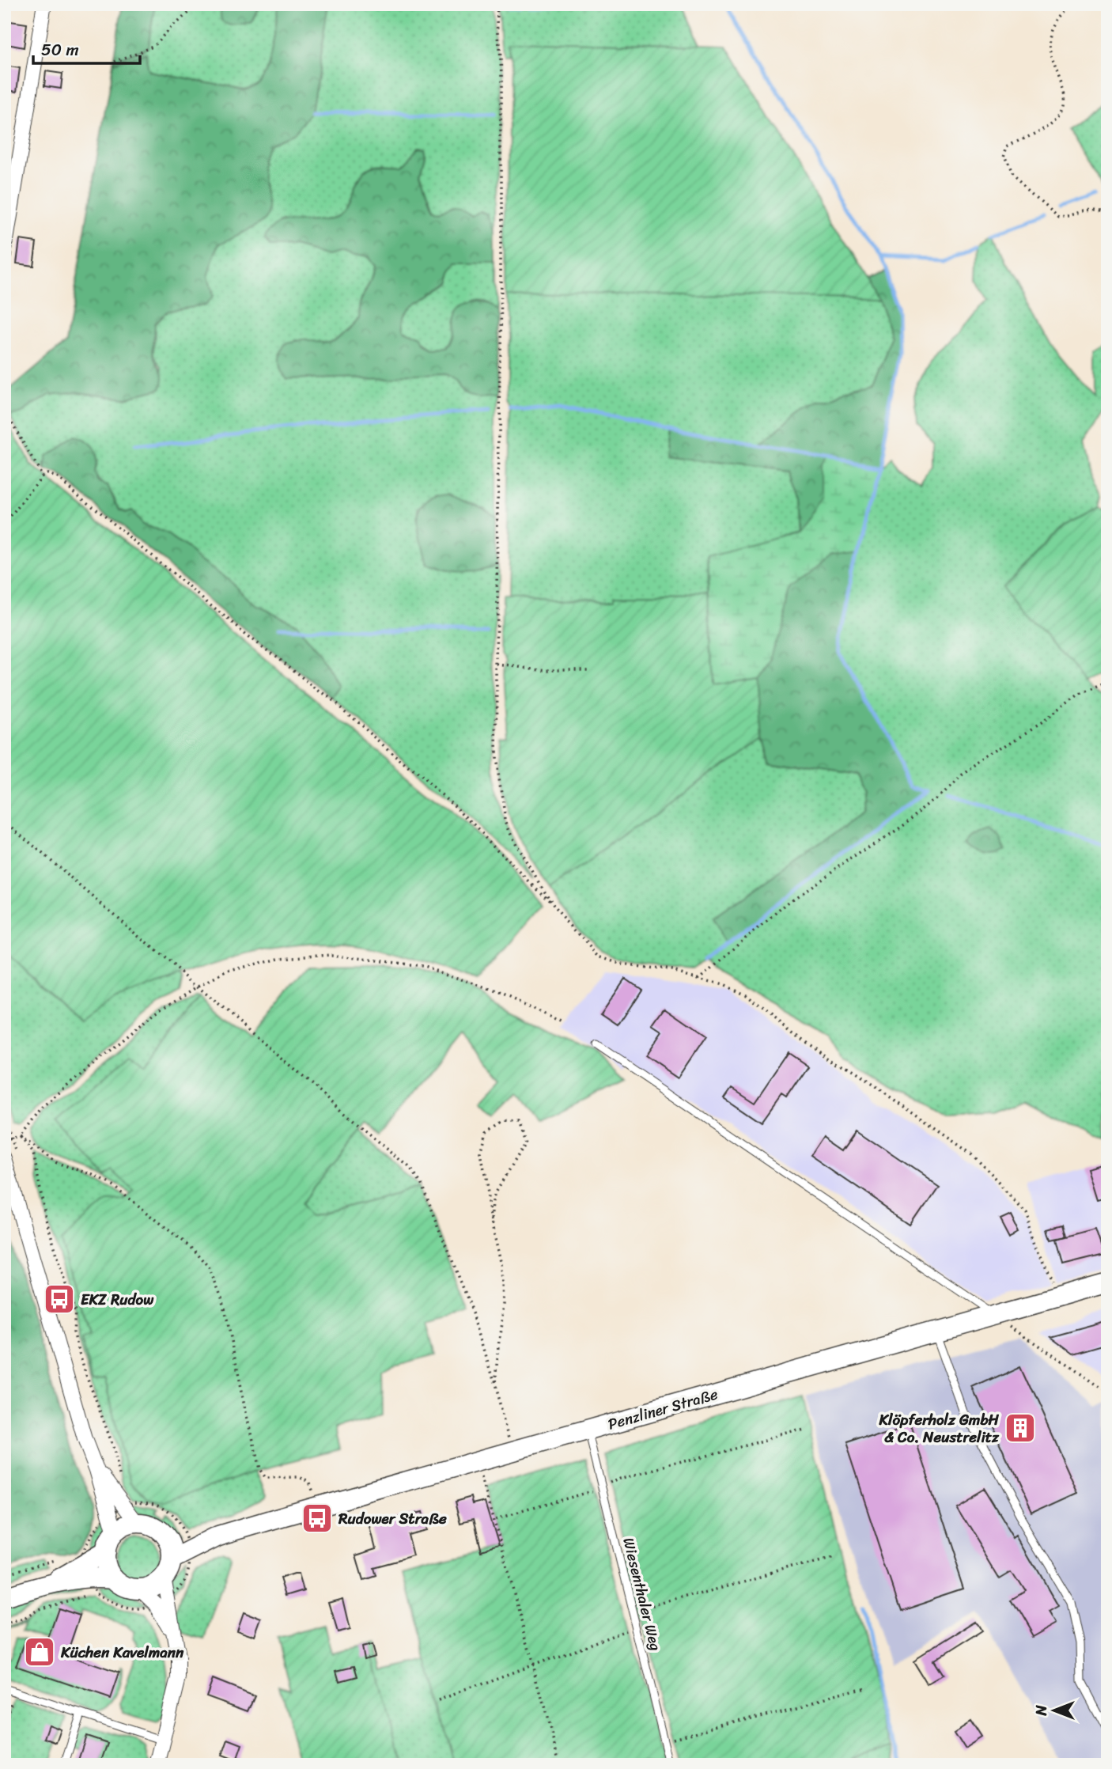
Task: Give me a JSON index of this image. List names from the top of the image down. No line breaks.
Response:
{"streets":{"main road":["Penzliner Straße"],"lane":["Wiesenthaler Weg"]},"crossings":[["Penzliner Straße","Wiesenthaler Weg"]],"places":{"bus stop":["EKZ Rudow","Rudower Straße"],"building":["Klöpferholz GmbH & Co. Neustrelitz"],"shop":["Küchen Kavelmann"]},"scale_bar":"50 m","north":"left"}
